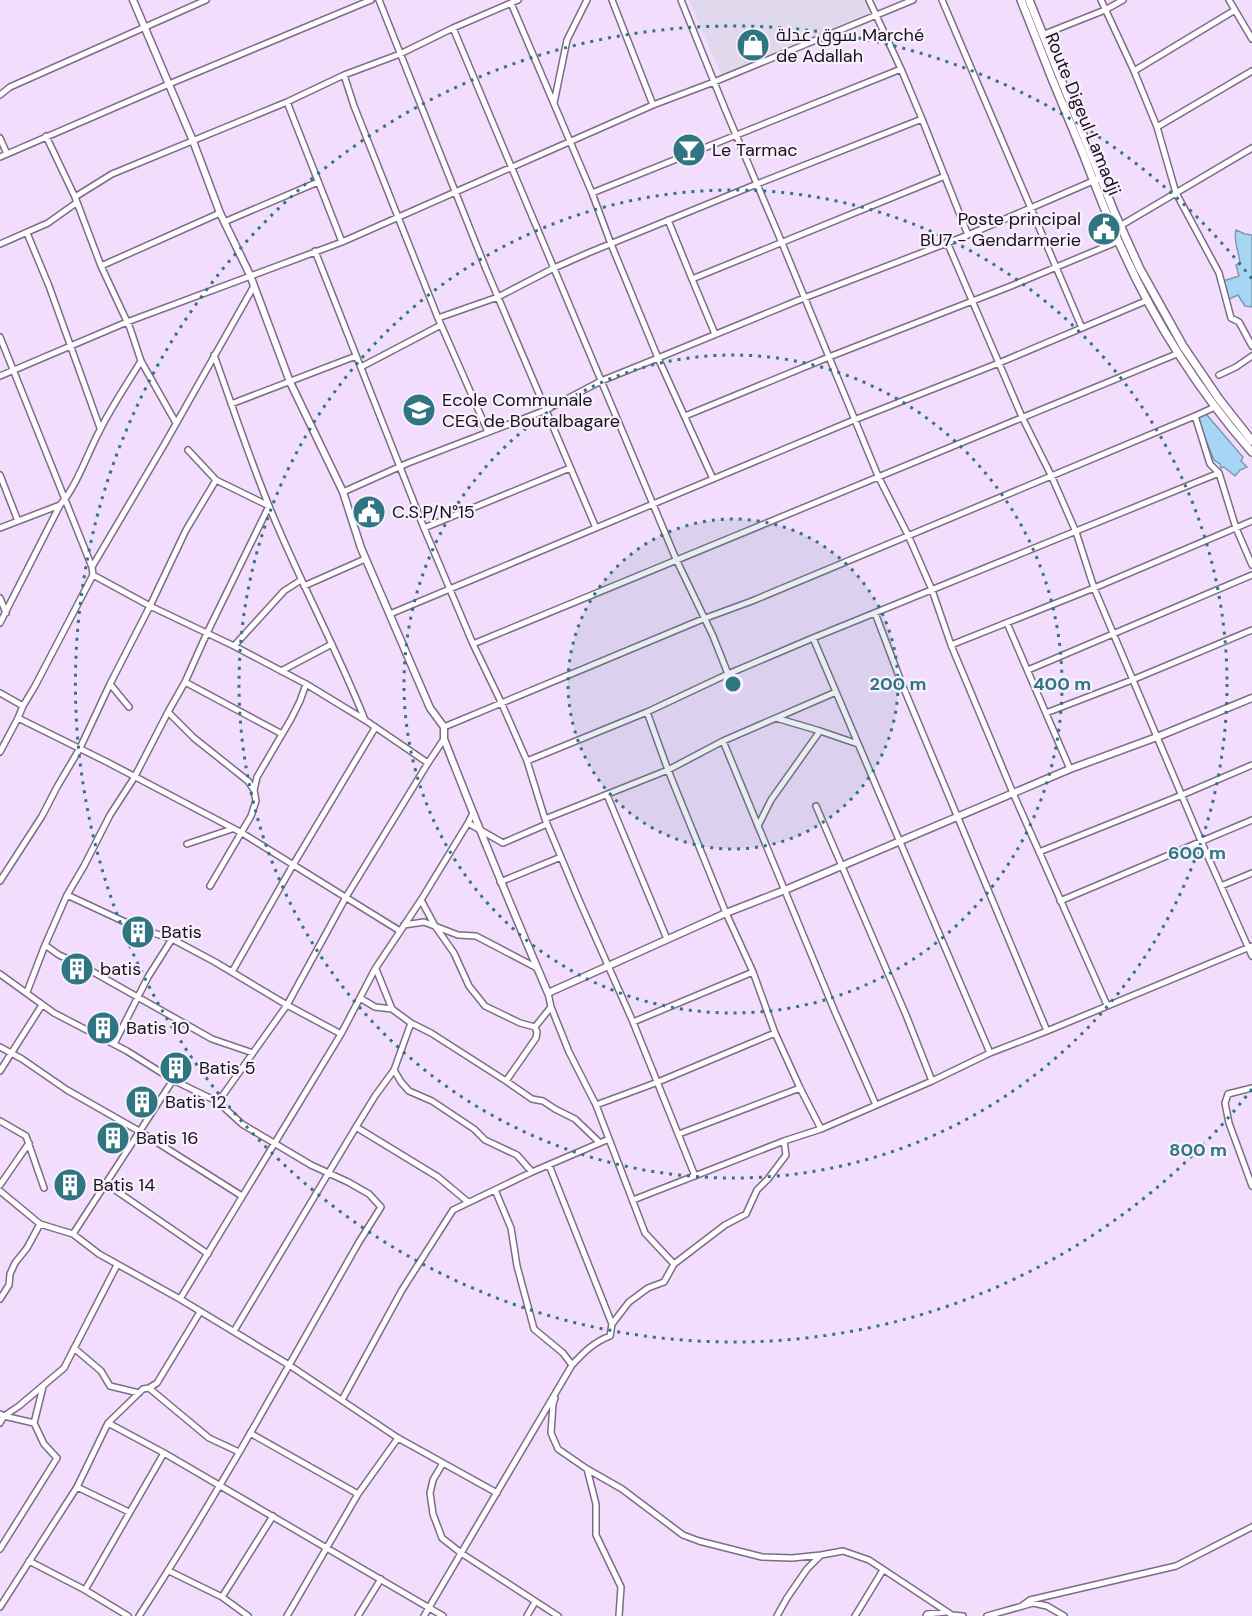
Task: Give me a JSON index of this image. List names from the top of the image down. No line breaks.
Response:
{"streets":{"main road":["Route Digeul Lamadji"]},"places":{"shop":["سوق عدلة Marché de Adallah"],"bar":["Le Tarmac"],"public building":["Poste principal BU7 - Gendarmerie","C.S.P/N°15"],"school or university":["Ecole Communale CEG de Boutalbagare"],"building":["Batis","batis","Batis 10","Batis 5","Batis 12","Batis 16","Batis 14"]},"rings":["200 m","400 m","600 m","800 m"]}
